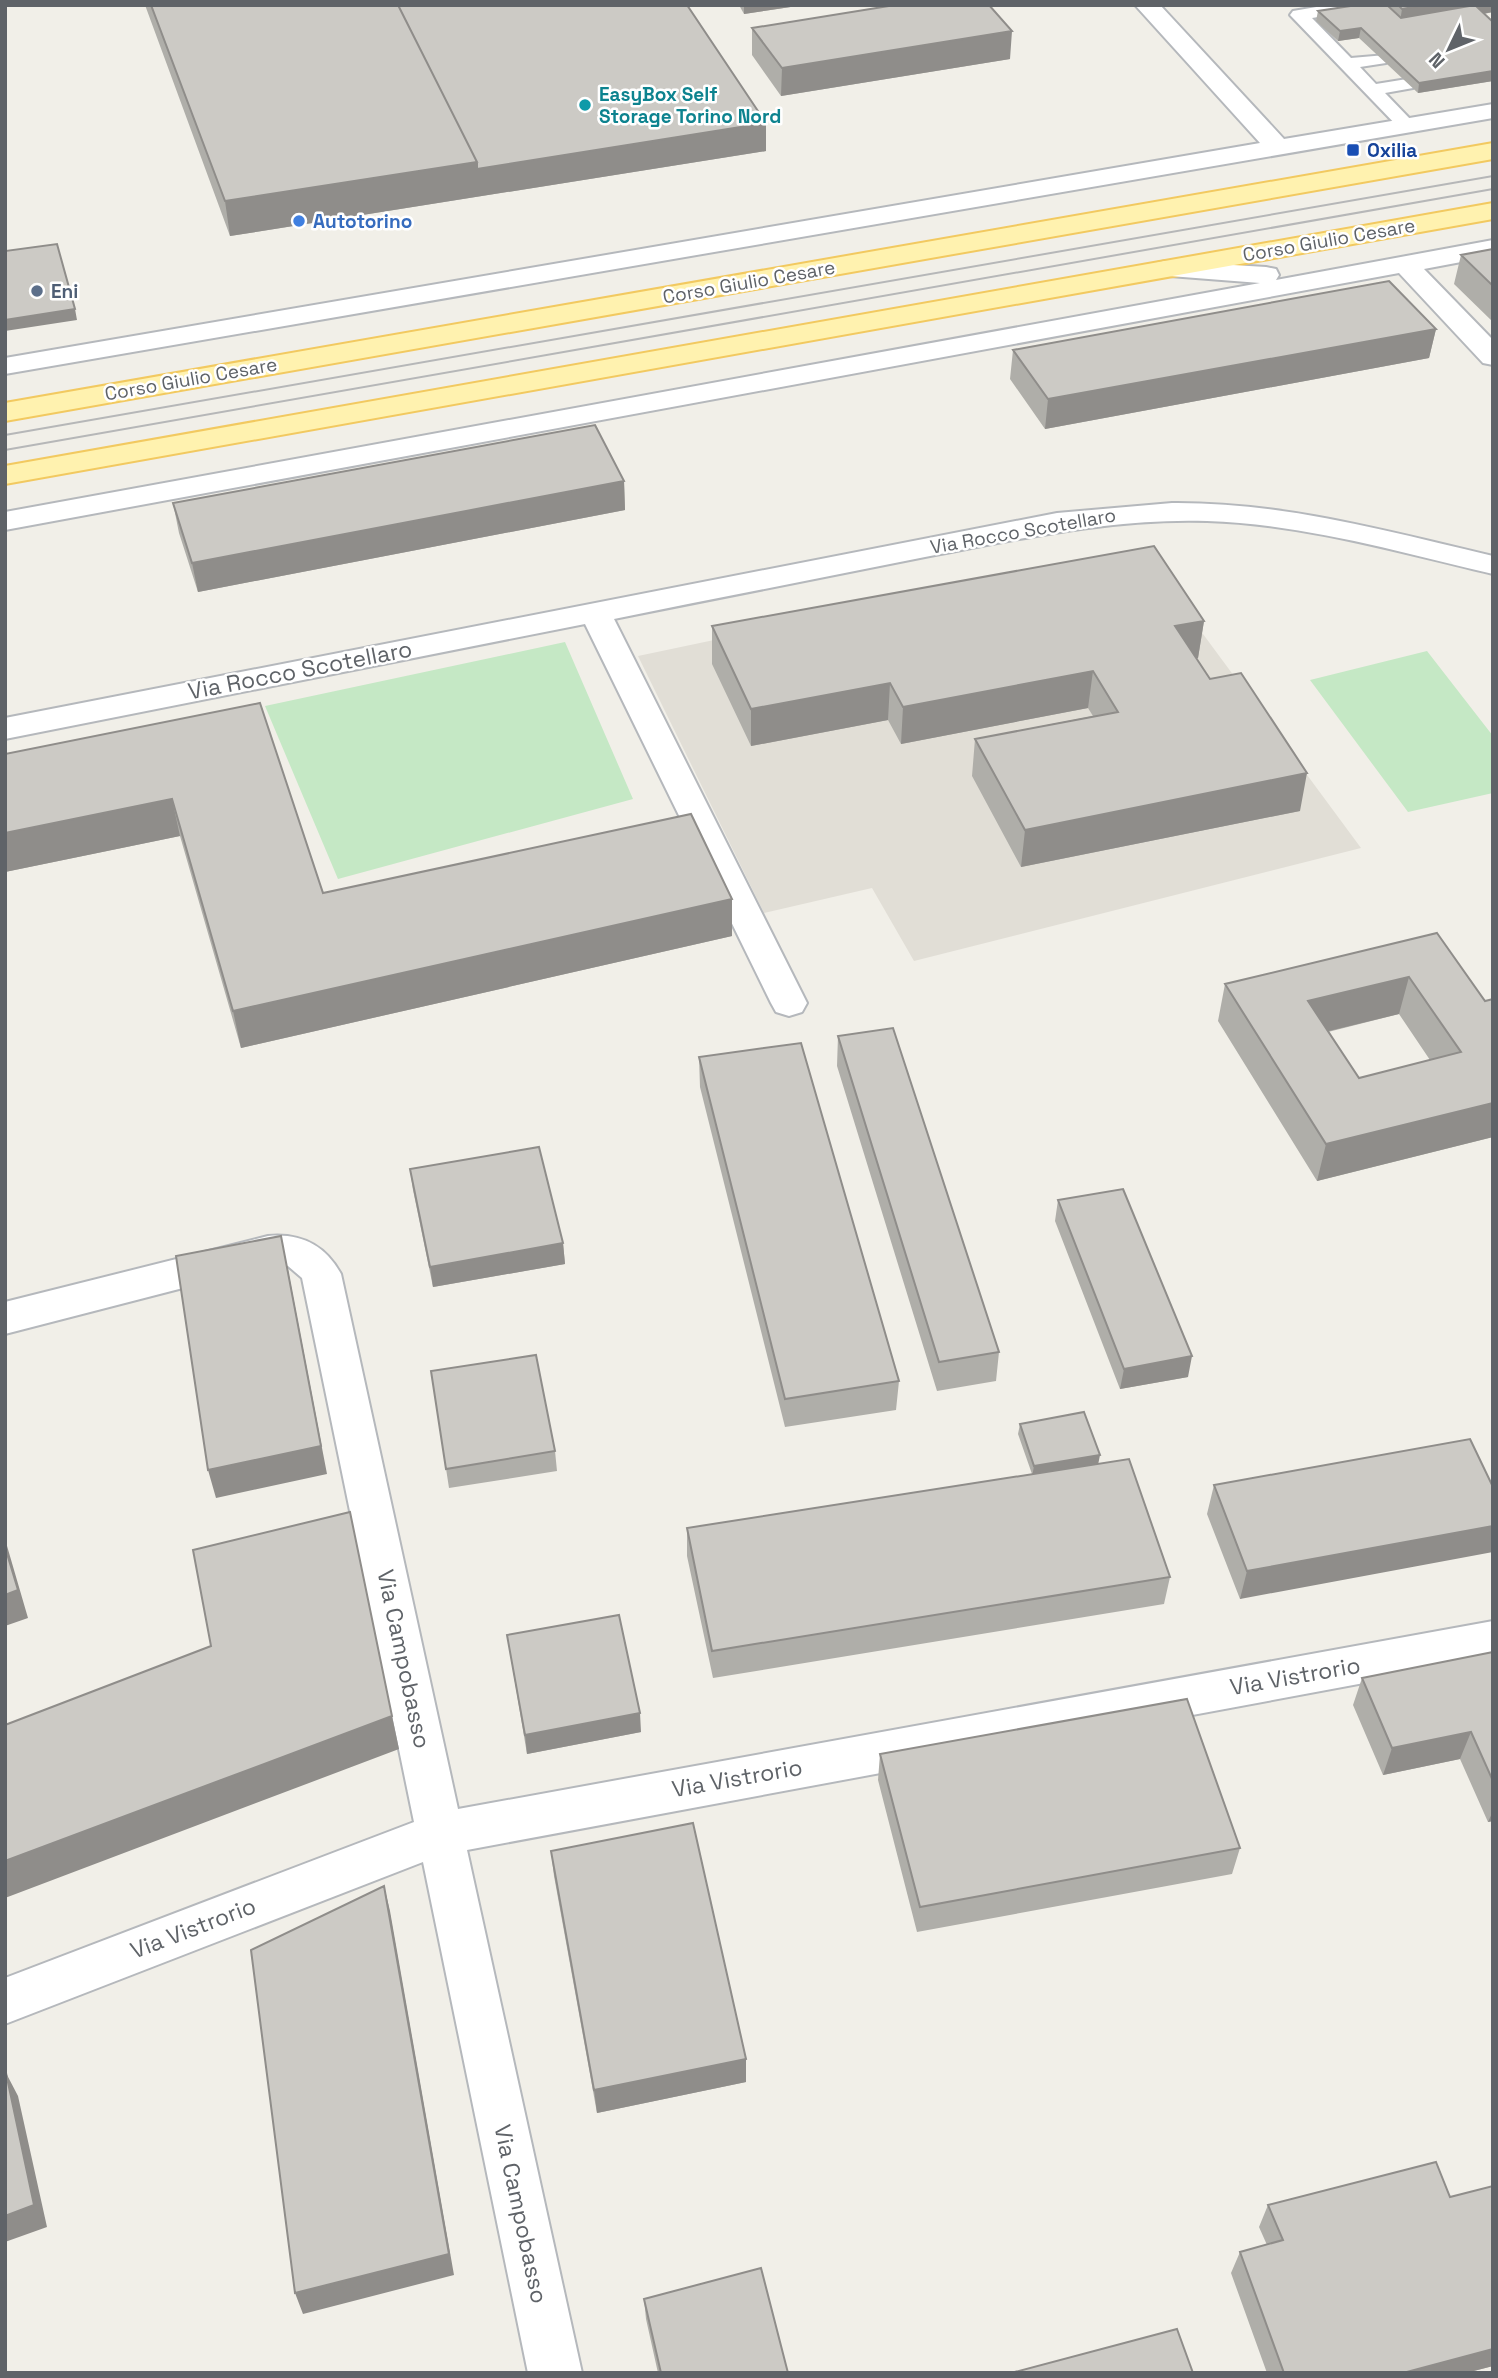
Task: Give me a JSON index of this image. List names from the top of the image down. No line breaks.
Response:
{"streets":{"main road":["Corso Giulio Cesare"],"street":["Via Rocco Scotellaro","Via Campobasso","Via Vistrorio"]},"crossings":[["Via Campobasso","Via Vistrorio"]],"places":{"other":["EasyBox Self Storage Torino Nord","Autotorino","Eni"],"transit":["Oxilia"]},"north":"bottom left"}
